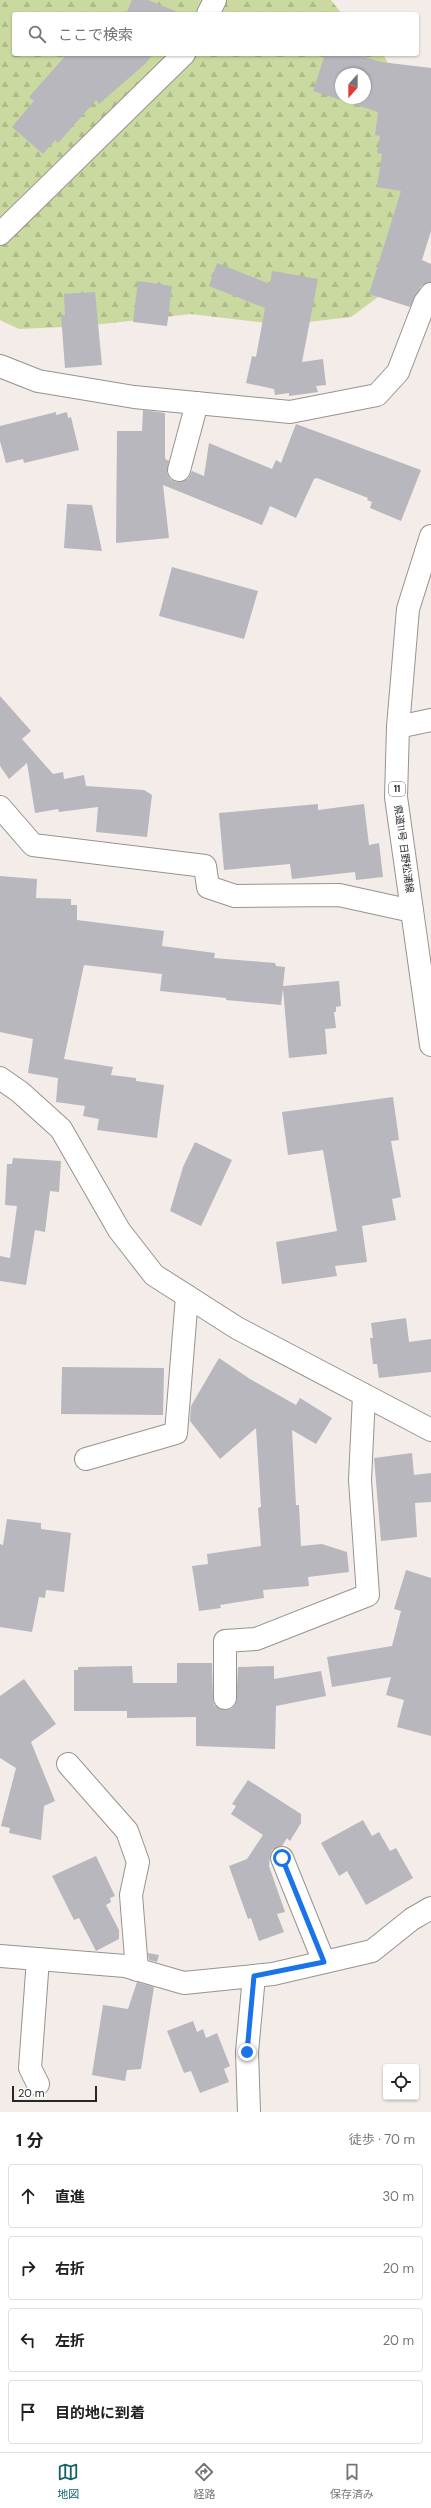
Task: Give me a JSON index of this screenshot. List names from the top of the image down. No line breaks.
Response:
{"streets":{"street":["11","県道11号 日野松浦線"]},"scale_bar":"20 m","north":"bottom","page":{"search":"ここで検索","scale":"20 m","heading":["1 分","徒歩 · 70 m"],"list":[["直進","30 m"],["右折","20 m"],["左折","20 m"],"目的地に到着"],"nav":["地図","経路","保存済み"]}}
